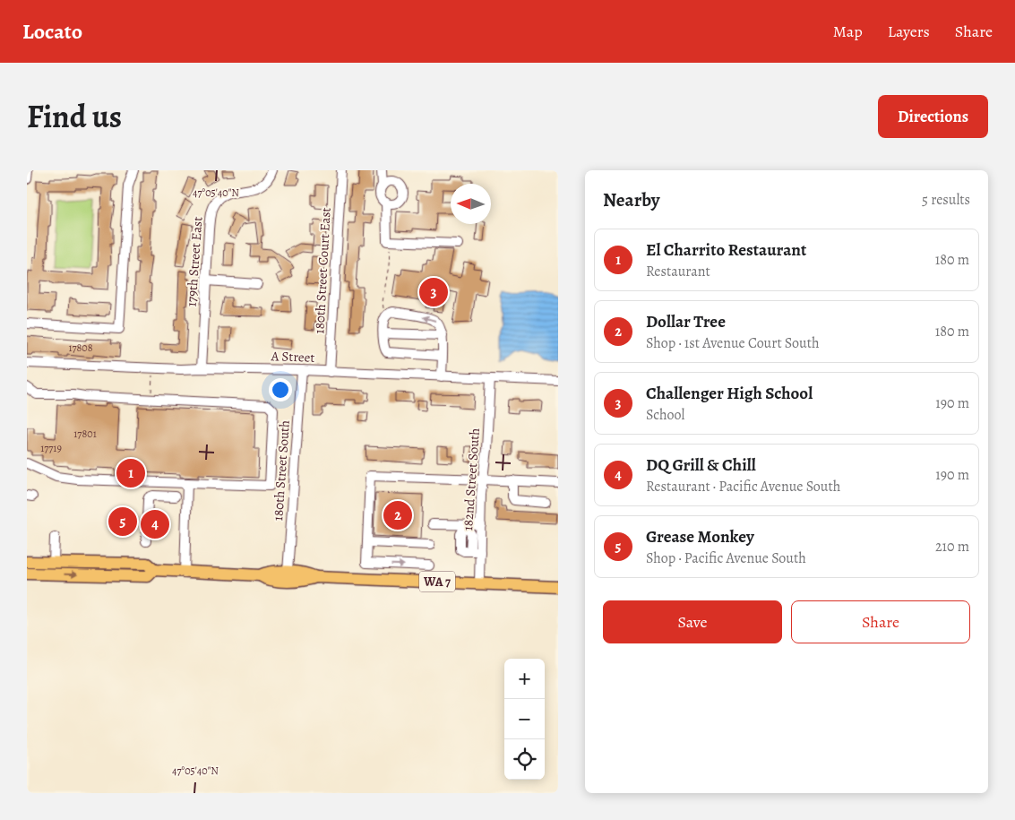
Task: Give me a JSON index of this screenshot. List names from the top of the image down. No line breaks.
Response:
{"streets":{"main road":["WA 7"],"street":["179th Street East","180th Street Court East","A Street","180th Street South","182nd Street South"]},"crossings":[["179th Street East","A Street"],["180th Street Court East","A Street"],["A Street","180th Street South"],["A Street","182nd Street South"],["180th Street South","WA 7"],["182nd Street South","WA 7"]],"house_numbers":["17808","17801","17719"],"north":"left","page":{"header":"Locato","nav":["Map","Layers","Share"],"title":"Find us","buttons":["Directions",["Save","Share"]],"heading":["Nearby","5 results"],"list":[{"mark":"1","name":"El Charrito Restaurant","note":"Restaurant","value":"180 m"},{"mark":"2","name":"Dollar Tree","note":"Shop · 1st Avenue Court South","value":"180 m"},{"mark":"3","name":"Challenger High School","note":"School","value":"190 m"},{"mark":"4","name":"DQ Grill & Chill","note":"Restaurant · Pacific Avenue South","value":"190 m"},{"mark":"5","name":"Grease Monkey","note":"Shop · Pacific Avenue South","value":"210 m"}],"pins":["3","1","2","5","4"],"map_buttons":["+","−"]},"coordinates":["47°05'40\"N"]}
